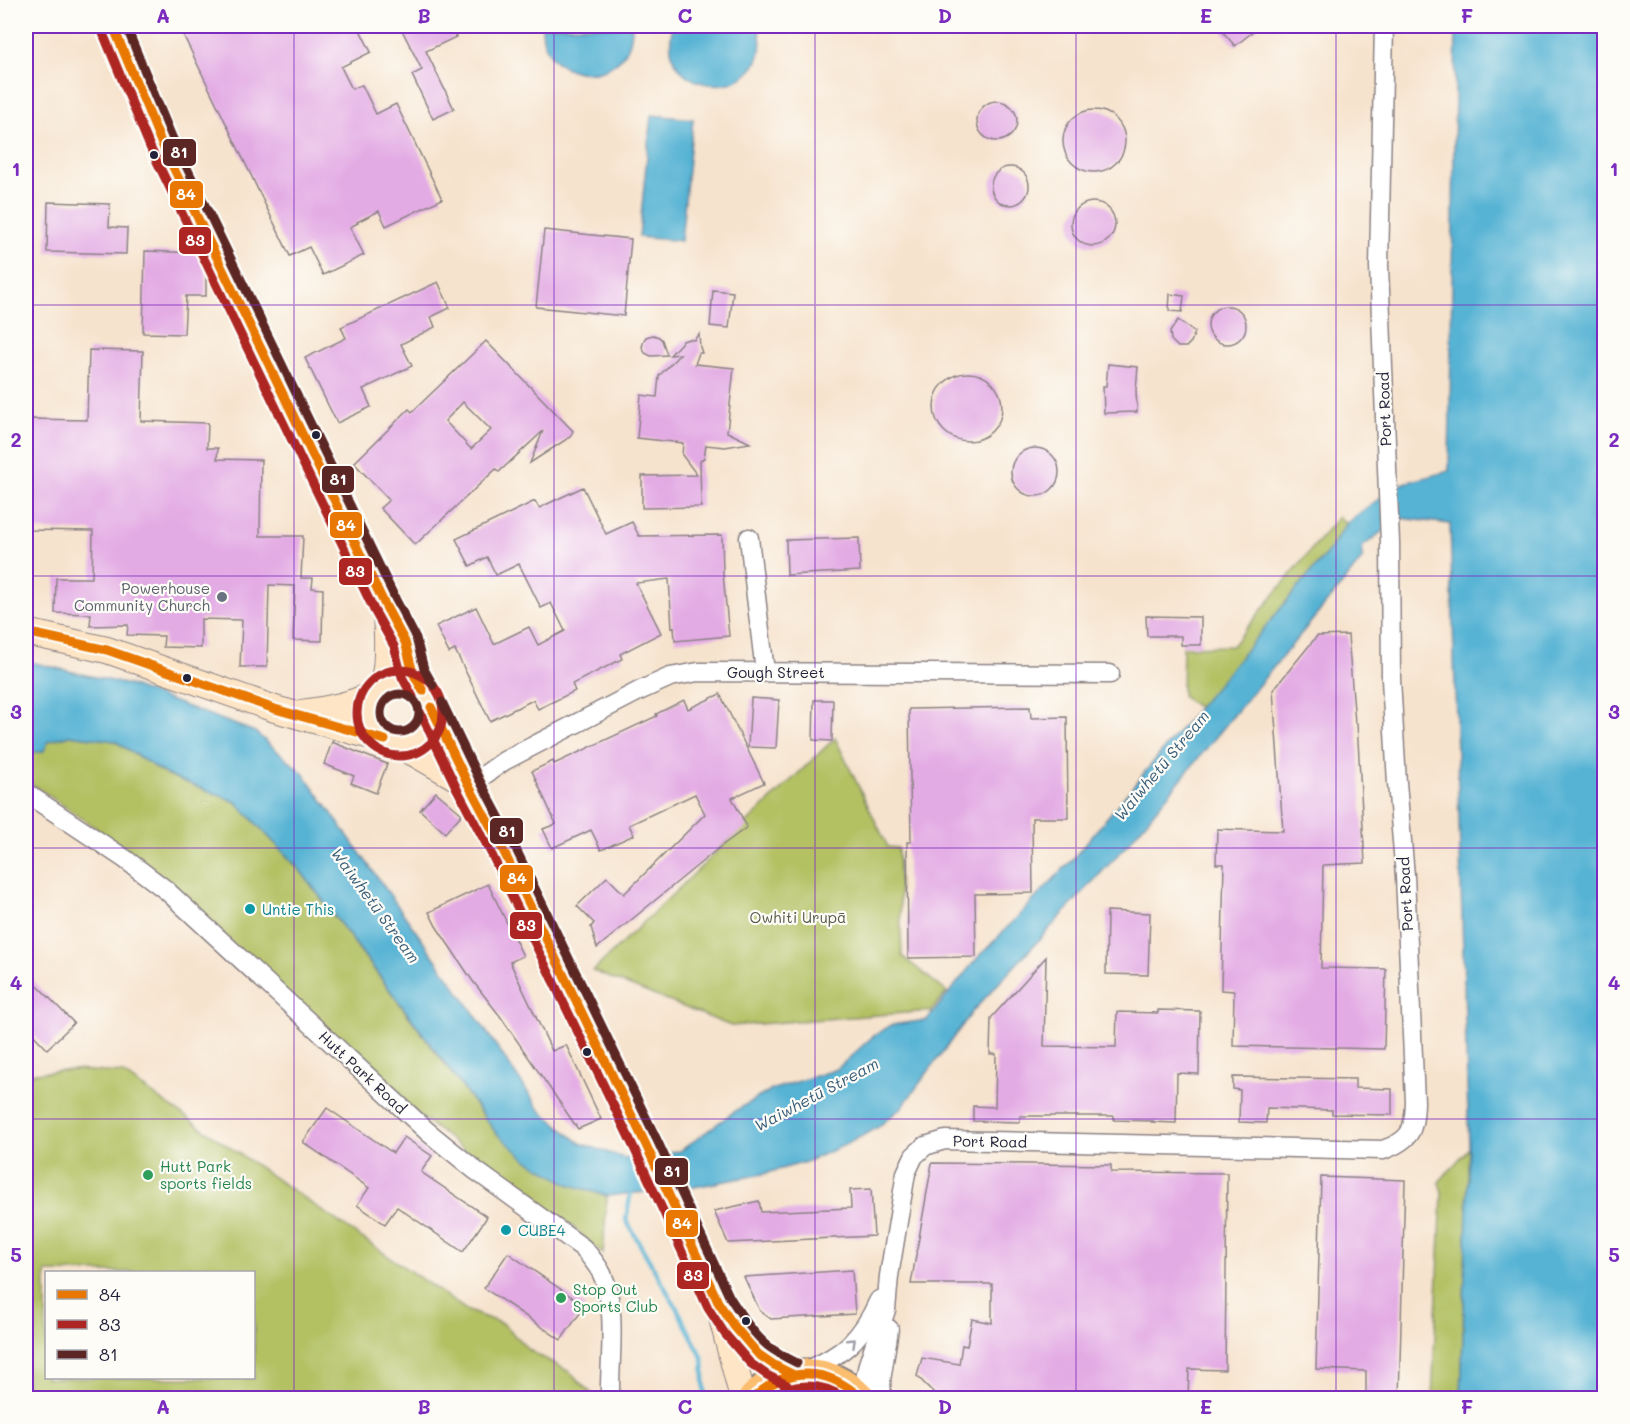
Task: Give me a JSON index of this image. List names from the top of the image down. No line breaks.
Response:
{"streets":{"street":["Port Road","Gough Street","Hutt Park Road"]},"water":["Waiwhetū Stream"],"parks":["Owhiti Urupā"],"places":["Powerhouse Community Church","Untie This","Hutt Park sports fields","CUBE4","Stop Out Sports Club"],"lines":["transit line 84","transit line 81","transit line 83"],"legend":["84","83","81"],"grid":{"columns":["A","B","C","D","E","F"],"rows":["1","2","3","4","5"]}}
